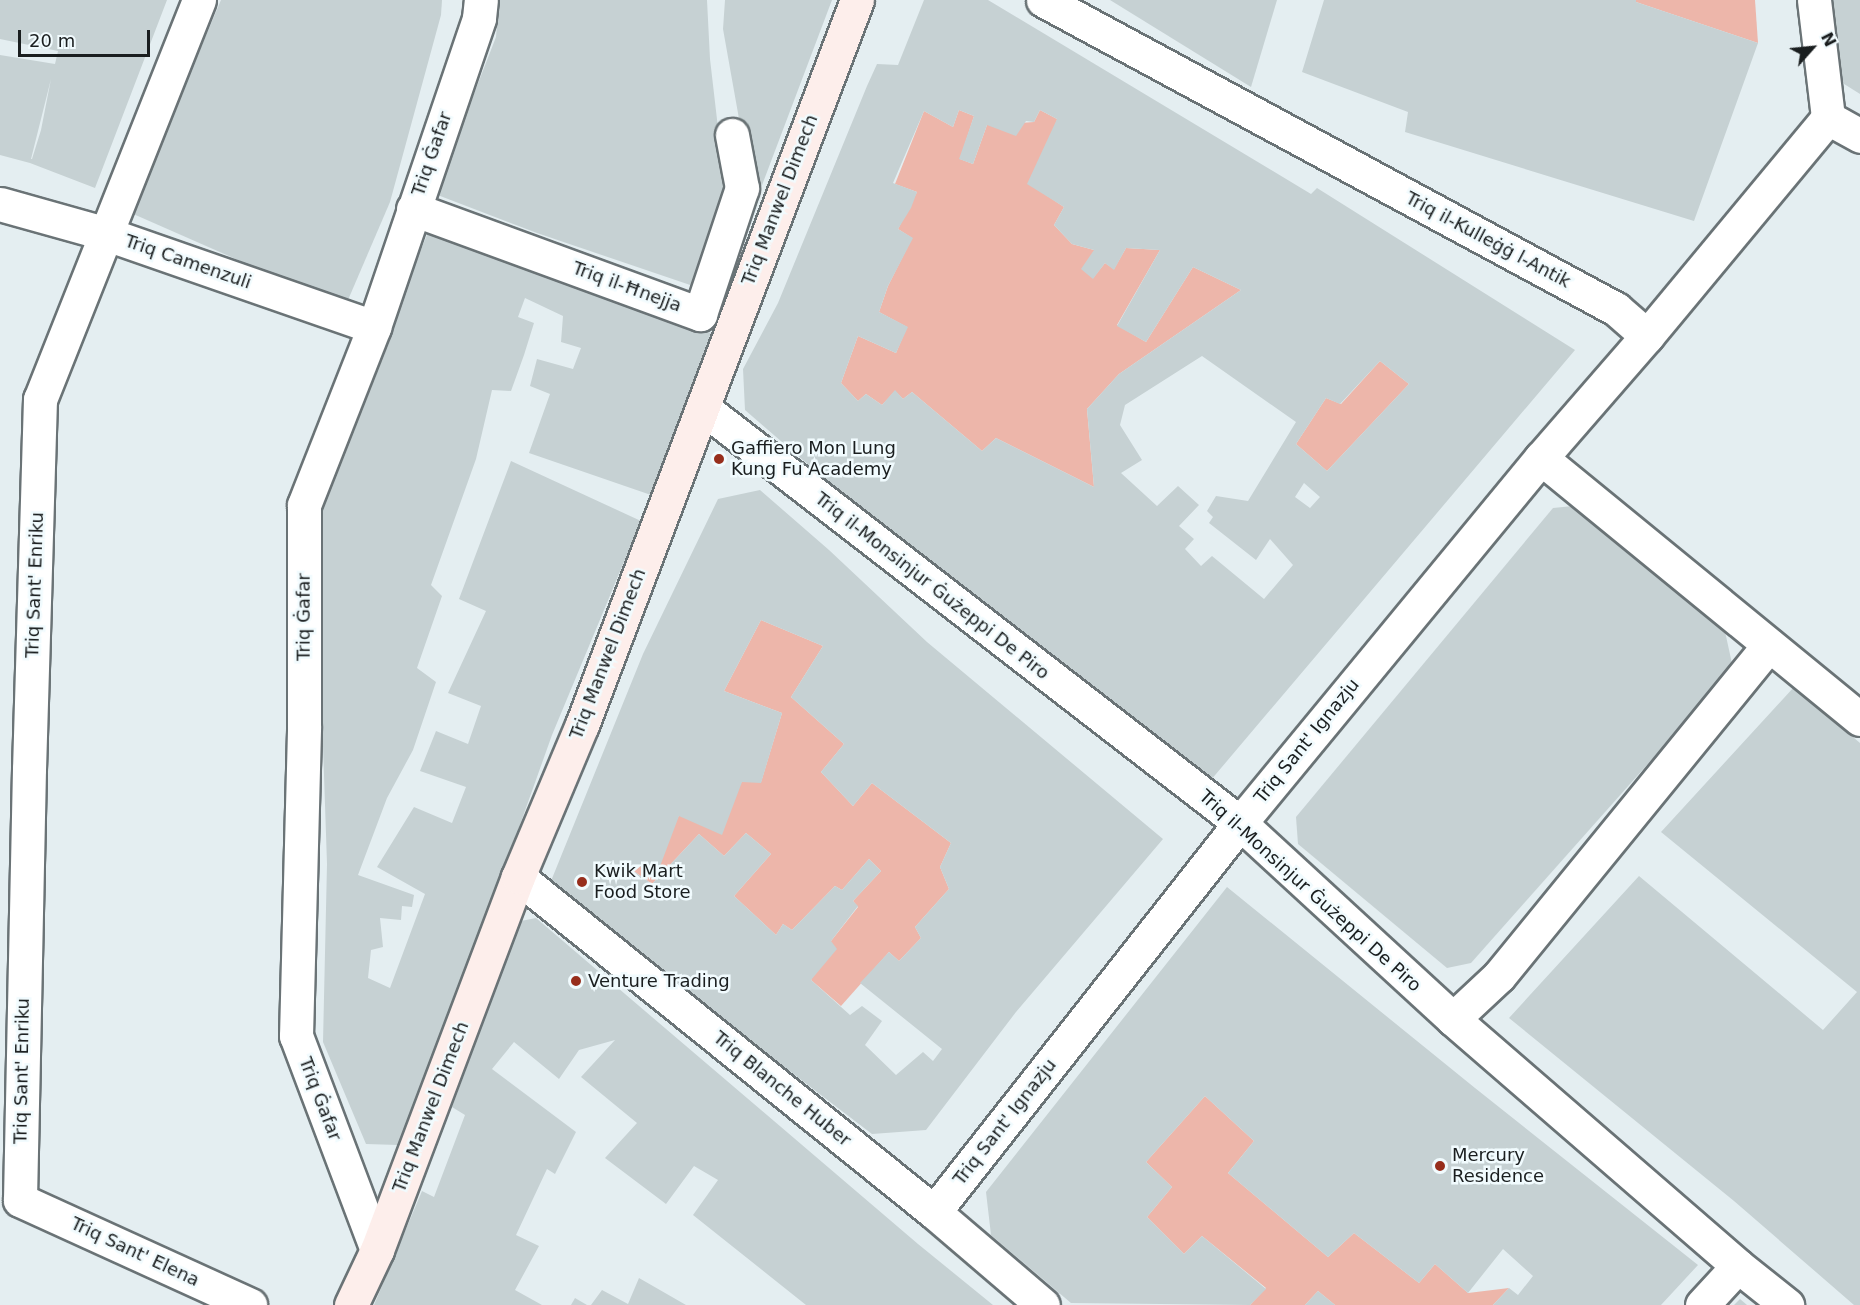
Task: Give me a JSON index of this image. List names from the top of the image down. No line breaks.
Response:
{"streets":{"street":["Triq Ġafar","Triq Manwel Dimech","Triq il-Kulleġġ l-Antik","Triq Camenzuli","Triq il-Ħnejja","Triq Sant' Enriku","Triq il-Monsinjur Ġużeppi De Piro","Triq Sant' Ignazju","Triq Blanche Huber","Triq Sant' Elena"]},"crossings":[["Triq Ġafar","Triq Manwel Dimech"],["Triq Ġafar","Triq Camenzuli"],["Triq Ġafar","Triq il-Ħnejja"],["Triq Manwel Dimech","Triq il-Monsinjur Ġużeppi De Piro"],["Triq Manwel Dimech","Triq Blanche Huber"],["Triq il-Kulleġġ l-Antik","Triq Sant' Ignazju"],["Triq Camenzuli","Triq Sant' Enriku"],["Triq Sant' Enriku","Triq Sant' Elena"],["Triq il-Monsinjur Ġużeppi De Piro","Triq Sant' Ignazju"],["Triq Sant' Ignazju","Triq Blanche Huber"]],"places":["Gaffiero Mon Lung Kung Fu Academy","Kwik Mart Food Store","Venture Trading","Mercury Residence"],"scale_bar":"20 m","north":"top right"}
